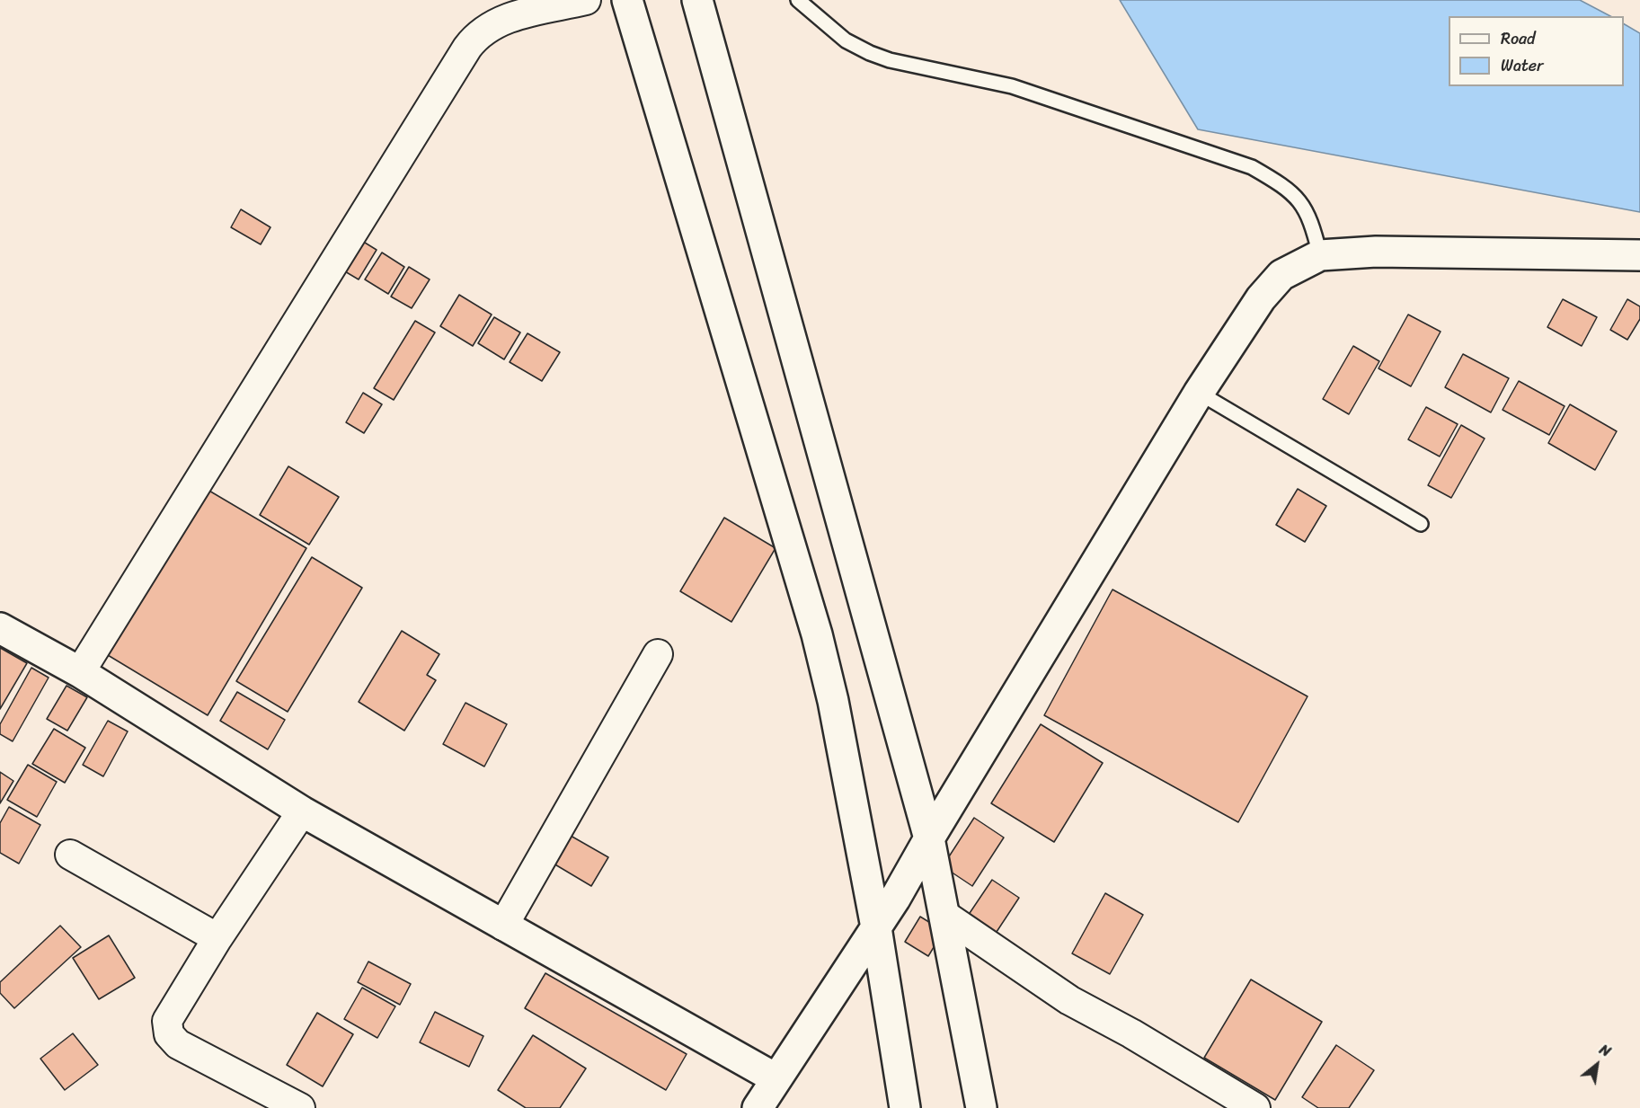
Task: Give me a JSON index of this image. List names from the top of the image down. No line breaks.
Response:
{"legend":["Road","Water"],"north":"top right"}
